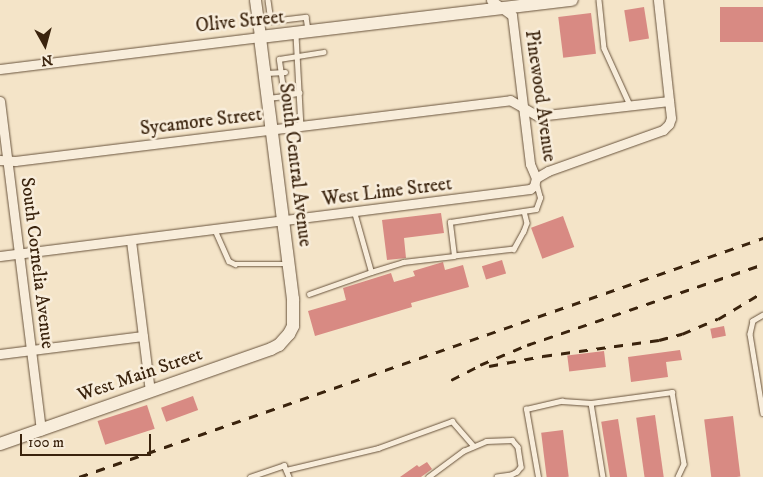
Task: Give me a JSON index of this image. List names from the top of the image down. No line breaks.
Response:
{"streets":{"main road":["Olive Street","South Central Avenue","West Main Street"],"street":["Pinewood Avenue","Sycamore Street","West Lime Street","South Cornelia Avenue"]},"crossings":[["Olive Street","Pinewood Avenue"],["Olive Street","South Central Avenue"],["Pinewood Avenue","Sycamore Street"],["Pinewood Avenue","West Lime Street"],["Sycamore Street","South Central Avenue"],["Sycamore Street","West Lime Street"],["Sycamore Street","South Cornelia Avenue"],["South Central Avenue","West Lime Street"],["South Central Avenue","West Main Street"],["West Lime Street","South Cornelia Avenue"],["South Cornelia Avenue","West Main Street"]],"scale_bar":"100 m","north":"bottom"}
